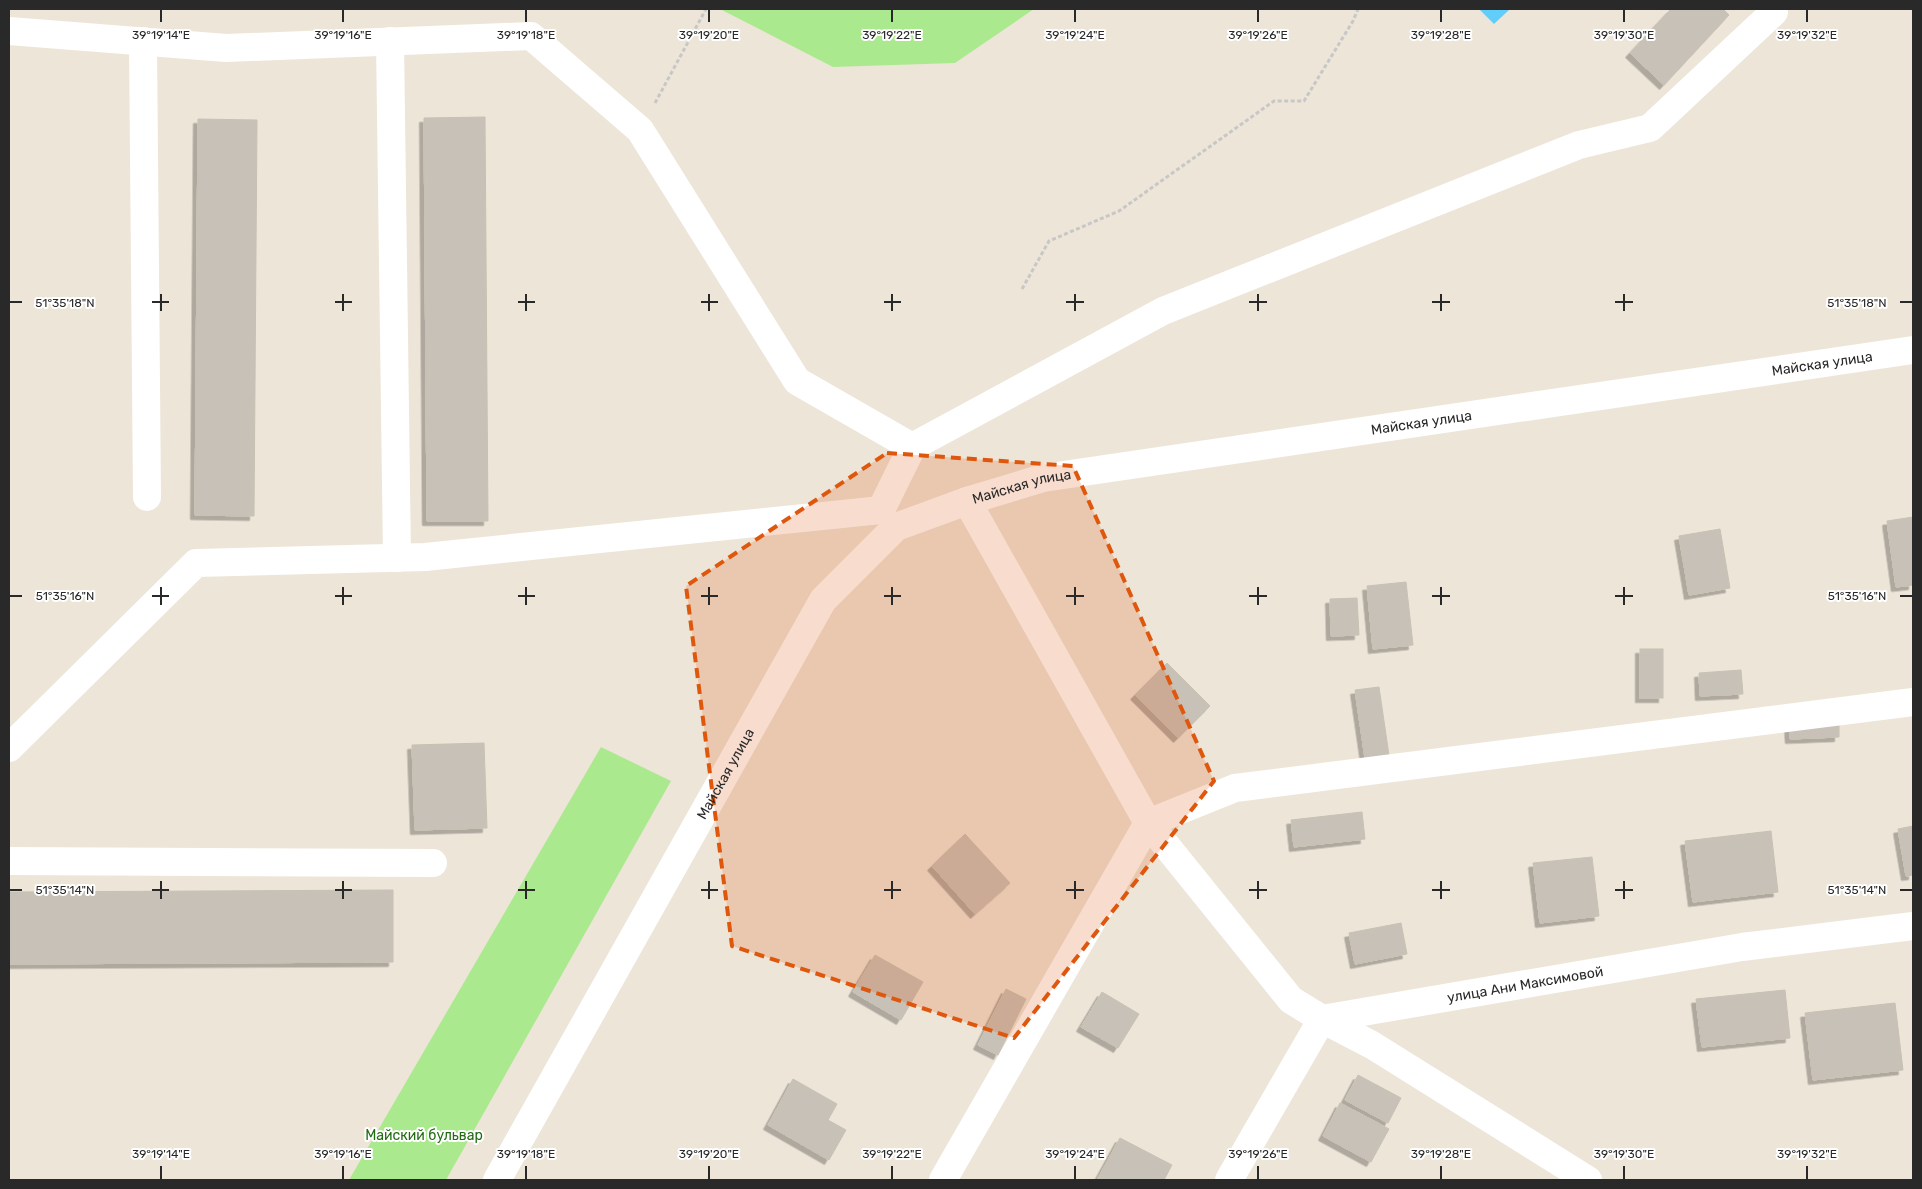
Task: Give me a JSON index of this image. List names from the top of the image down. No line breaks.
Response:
{"streets":{"street":["Майская улица","улица Ани Максимовой"]},"parks":["Майский бульвар"],"coordinates":["39°19'14\"E","39°19'16\"E","39°19'18\"E","39°19'20\"E","39°19'22\"E","39°19'24\"E","39°19'26\"E","39°19'28\"E","39°19'30\"E","39°19'32\"E","51°35'18\"N","51°35'16\"N","51°35'14\"N"]}
